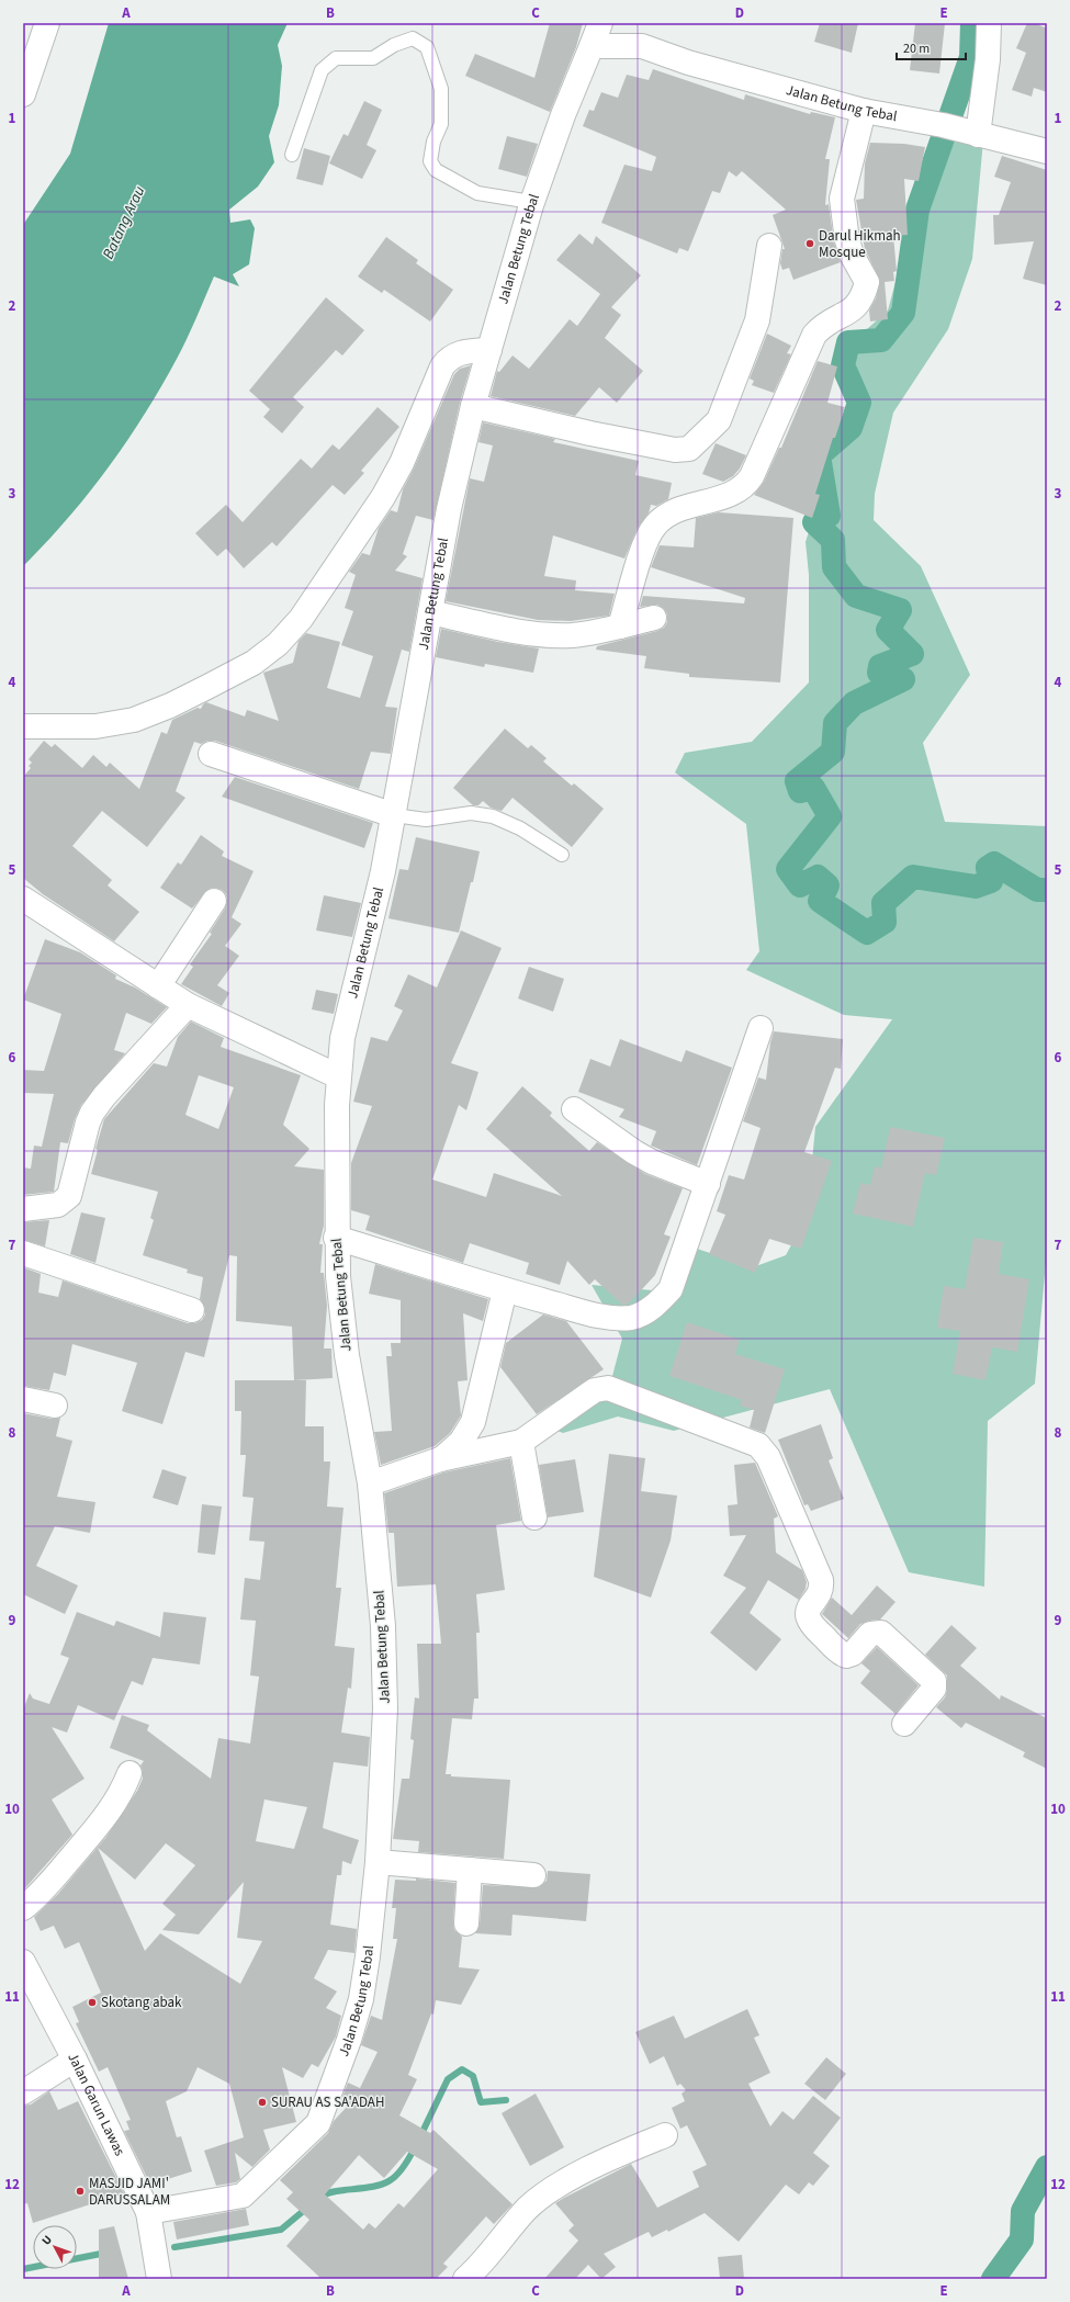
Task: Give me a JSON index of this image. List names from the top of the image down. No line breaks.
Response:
{"streets":{"street":["Jalan Betung Tebal","Jalan Garun Lawas"]},"crossings":[["Jalan Betung Tebal","Jalan Garun Lawas"]],"water":["Batang Arau"],"places":["Darul Hikmah Mosque","Skotang abak","SURAU AS SA'ADAH","MASJID JAMI' DARUSSALAM"],"scale_bar":"20 m","north":"top left","grid":{"columns":["A","B","C","D","E"],"rows":["1","2","3","4","5","6","7","8","9","10","11","12"]}}
